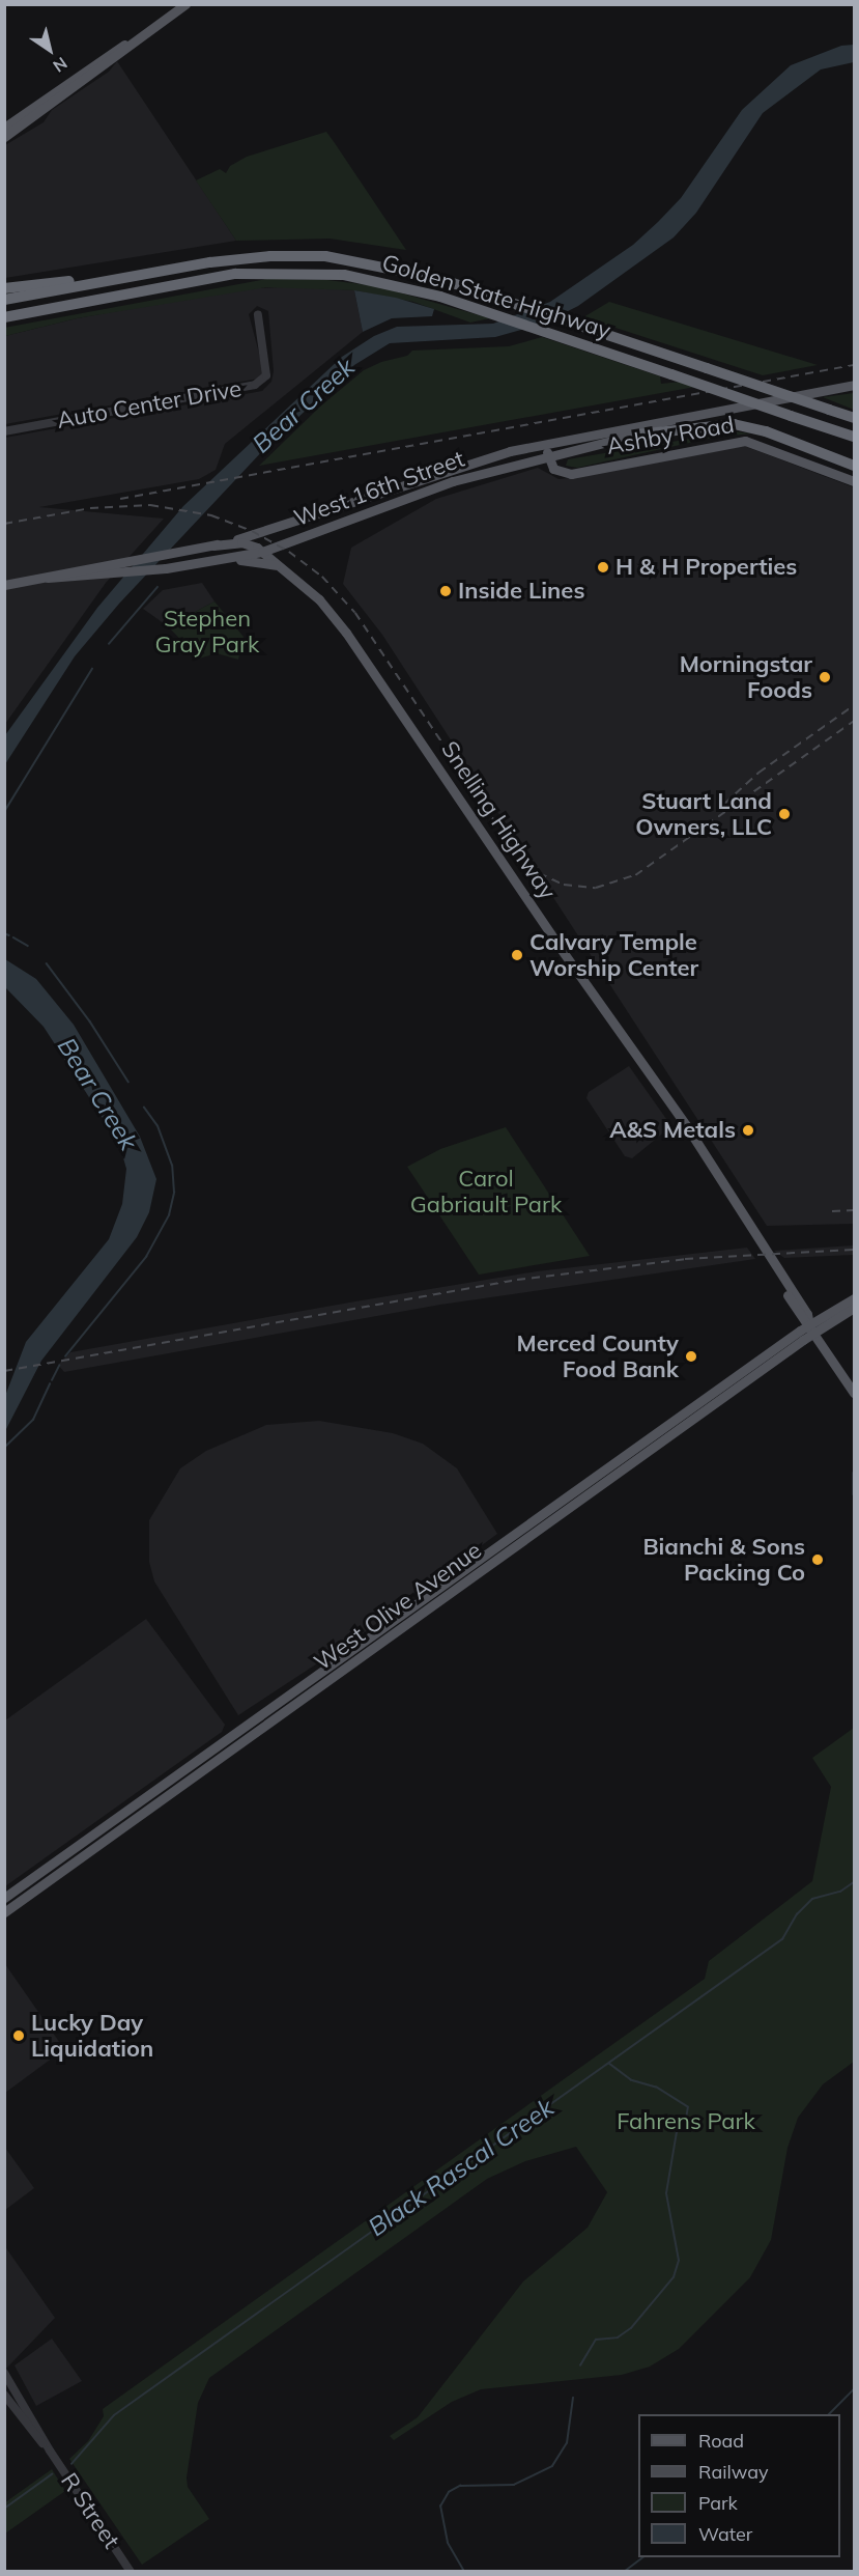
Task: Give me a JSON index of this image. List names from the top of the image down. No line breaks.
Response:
{"streets":{"highway":["Golden State Highway"],"main road":["Ashby Road","West 16th Street","Snelling Highway","West Olive Avenue"],"street":["Auto Center Drive","R Street"]},"crossings":[["Ashby Road","West 16th Street"],["West 16th Street","Snelling Highway"],["Snelling Highway","West Olive Avenue"]],"water":["Bear Creek","Black Rascal Creek"],"parks":["Stephen Gray Park","Carol Gabriault Park","Fahrens Park"],"places":["H & H Properties","Inside Lines","Morningstar Foods","Stuart Land Owners, LLC","Calvary Temple Worship Center","A&S Metals","Merced County Food Bank","Bianchi & Sons Packing Co","Lucky Day Liquidation"],"legend":["Road","Railway","Park","Water"],"north":"bottom right"}
